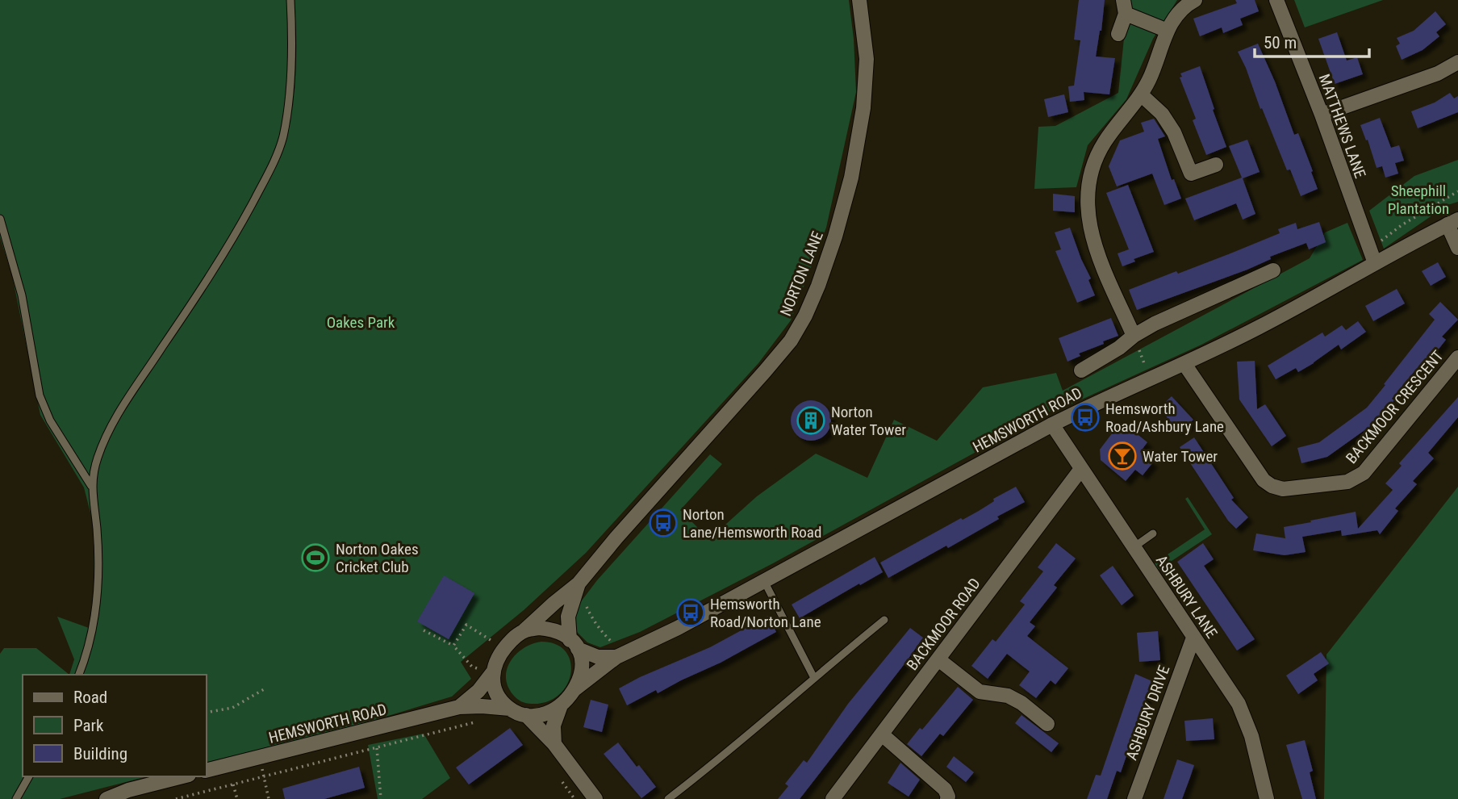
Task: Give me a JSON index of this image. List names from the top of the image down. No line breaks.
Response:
{"streets":{"street":["MATTHEWS LANE","NORTON LANE","BACKMOOR CRESCENT","HEMSWORTH ROAD","ASHBURY LANE","BACKMOOR ROAD","ASHBURY DRIVE"]},"crossings":[["MATTHEWS LANE","HEMSWORTH ROAD"],["NORTON LANE","HEMSWORTH ROAD"],["BACKMOOR CRESCENT","HEMSWORTH ROAD"],["HEMSWORTH ROAD","ASHBURY LANE"],["ASHBURY LANE","BACKMOOR ROAD"],["ASHBURY LANE","ASHBURY DRIVE"]],"parks":["Sheephill Plantation","Oakes Park"],"places":{"bus stop":["Hemsworth Road/Ashbury Lane","Norton Lane/Hemsworth Road","Hemsworth Road/Norton Lane"],"building":["Norton Water Tower"],"bar":["Water Tower"],"sports":["Norton Oakes Cricket Club"]},"legend":["Road","Park","Building"],"scale_bar":"50 m"}
